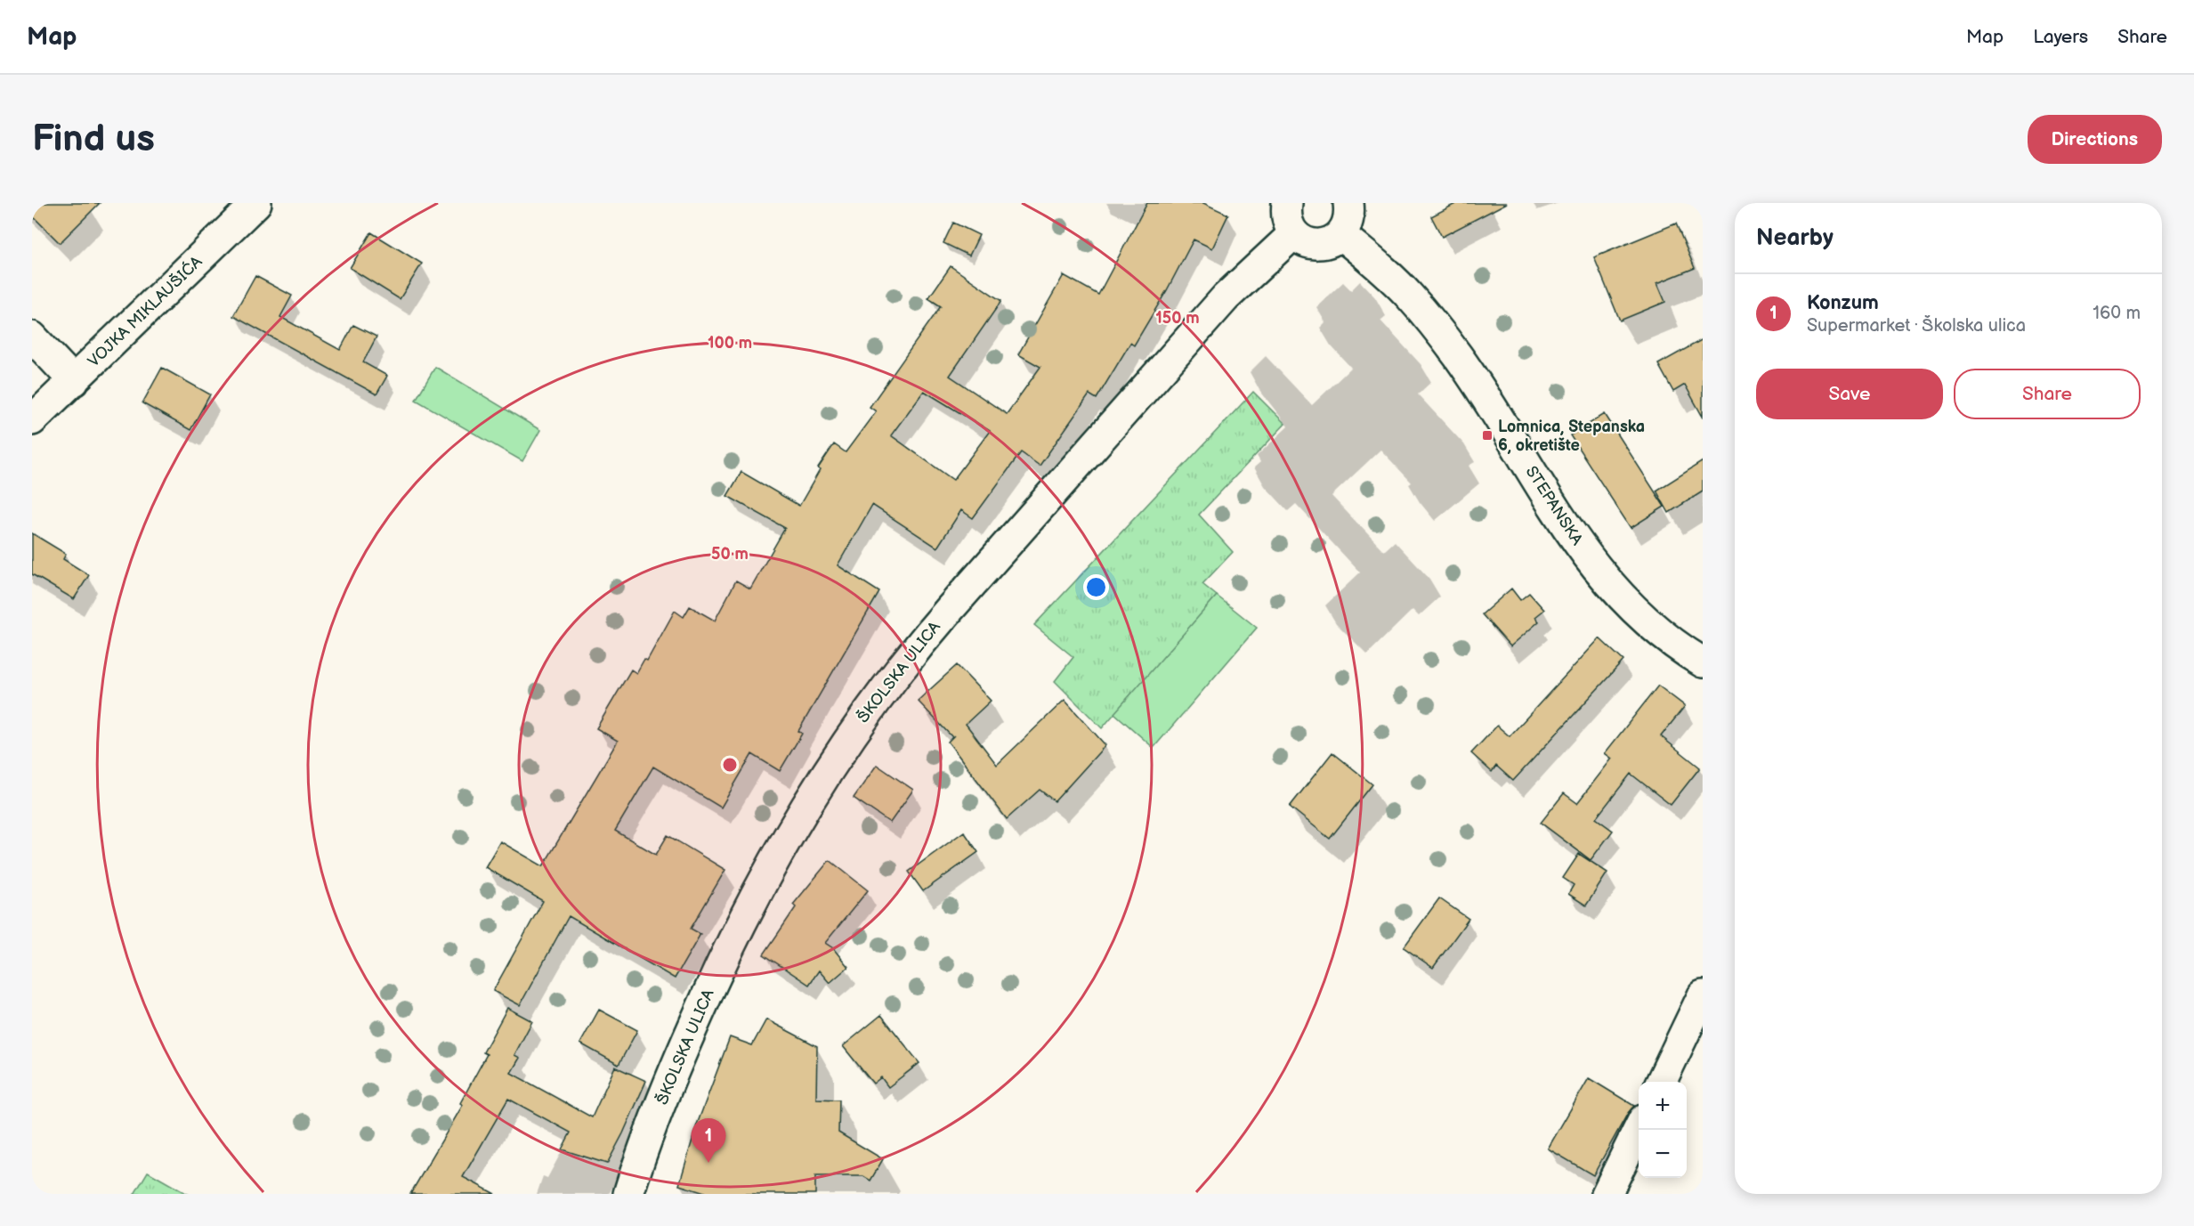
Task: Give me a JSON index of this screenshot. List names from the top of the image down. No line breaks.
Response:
{"streets":{"street":["VOJKA MIKLAUŠIĆA","STEPANSKA","ŠKOLSKA ULICA"]},"places":{"transit":["Lomnica, Stepanska 6, okretište"]},"page":{"header":"Map","nav":["Map","Layers","Share"],"buttons":["Directions",["Save","Share"]],"title":"Find us","heading":"Nearby","list":[{"mark":"1","name":"Konzum","note":"Supermarket · Školska ulica","value":"160 m"}],"map_buttons":["+","−"],"pins":"1"},"rings":["150 m","100 m","50 m"]}
